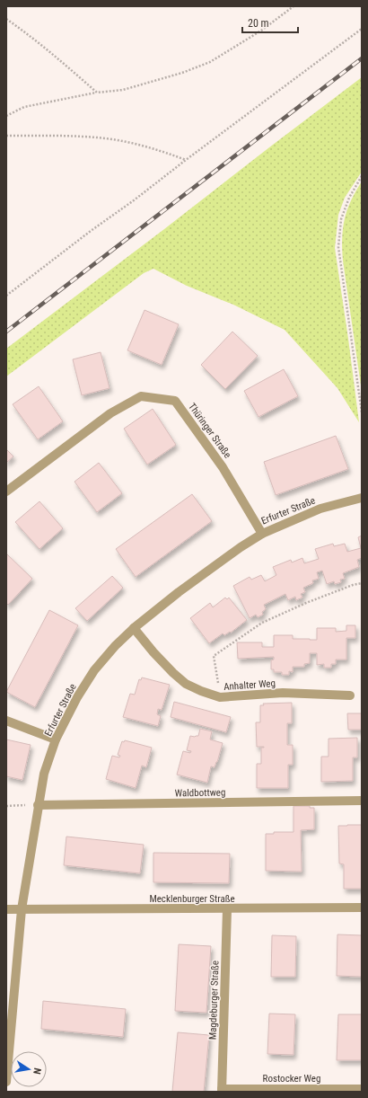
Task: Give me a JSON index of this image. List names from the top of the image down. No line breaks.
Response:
{"streets":{"street":["Thüringer Straße","Erfurter Straße","Anhalter Weg","Waldbottweg","Mecklenburger Straße","Magdeburger Straße","Rostocker Weg"]},"crossings":[["Thüringer Straße","Erfurter Straße"],["Erfurter Straße","Anhalter Weg"],["Erfurter Straße","Waldbottweg"],["Erfurter Straße","Mecklenburger Straße"],["Mecklenburger Straße","Magdeburger Straße"],["Magdeburger Straße","Rostocker Weg"]],"scale_bar":"20 m","north":"right"}
